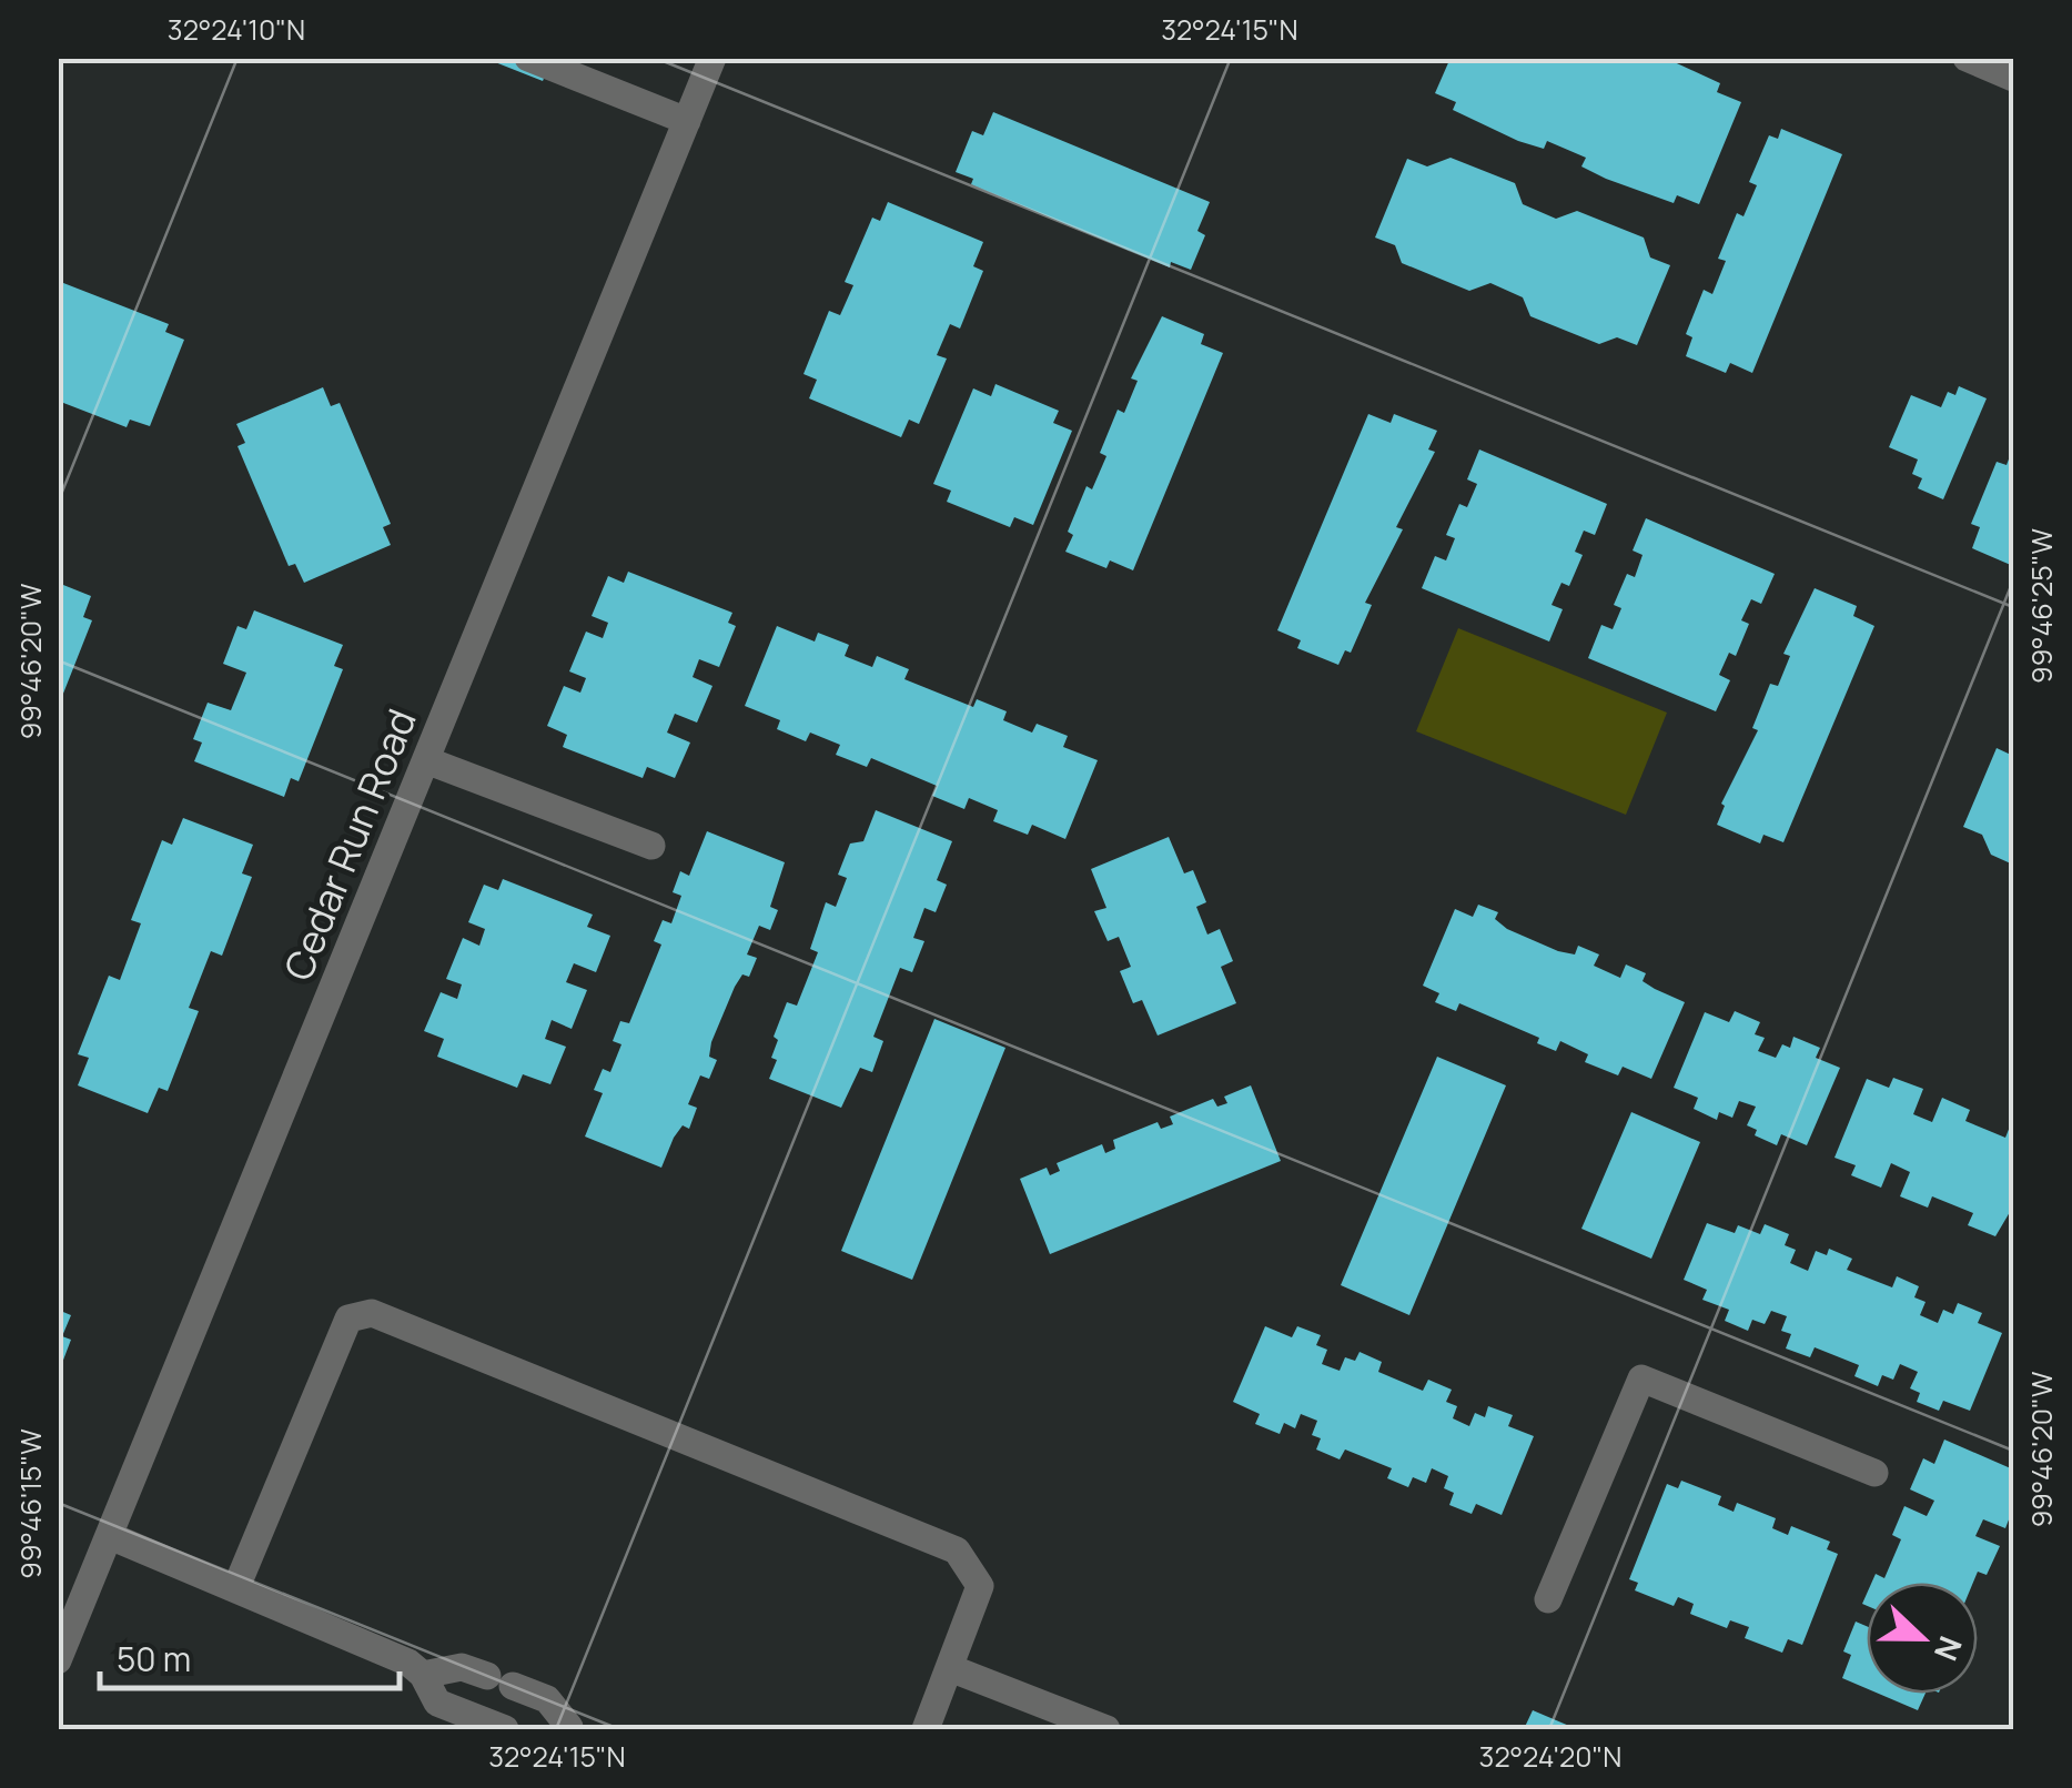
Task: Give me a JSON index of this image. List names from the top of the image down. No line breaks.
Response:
{"streets":{"street":["Cedar Run Road"]},"scale_bar":"50 m","north":"right","coordinates":["32°24'10\"N","32°24'15\"N","99°46'25\"W","99°46'20\"W","99°46'15\"W","32°24'20\"N"]}
